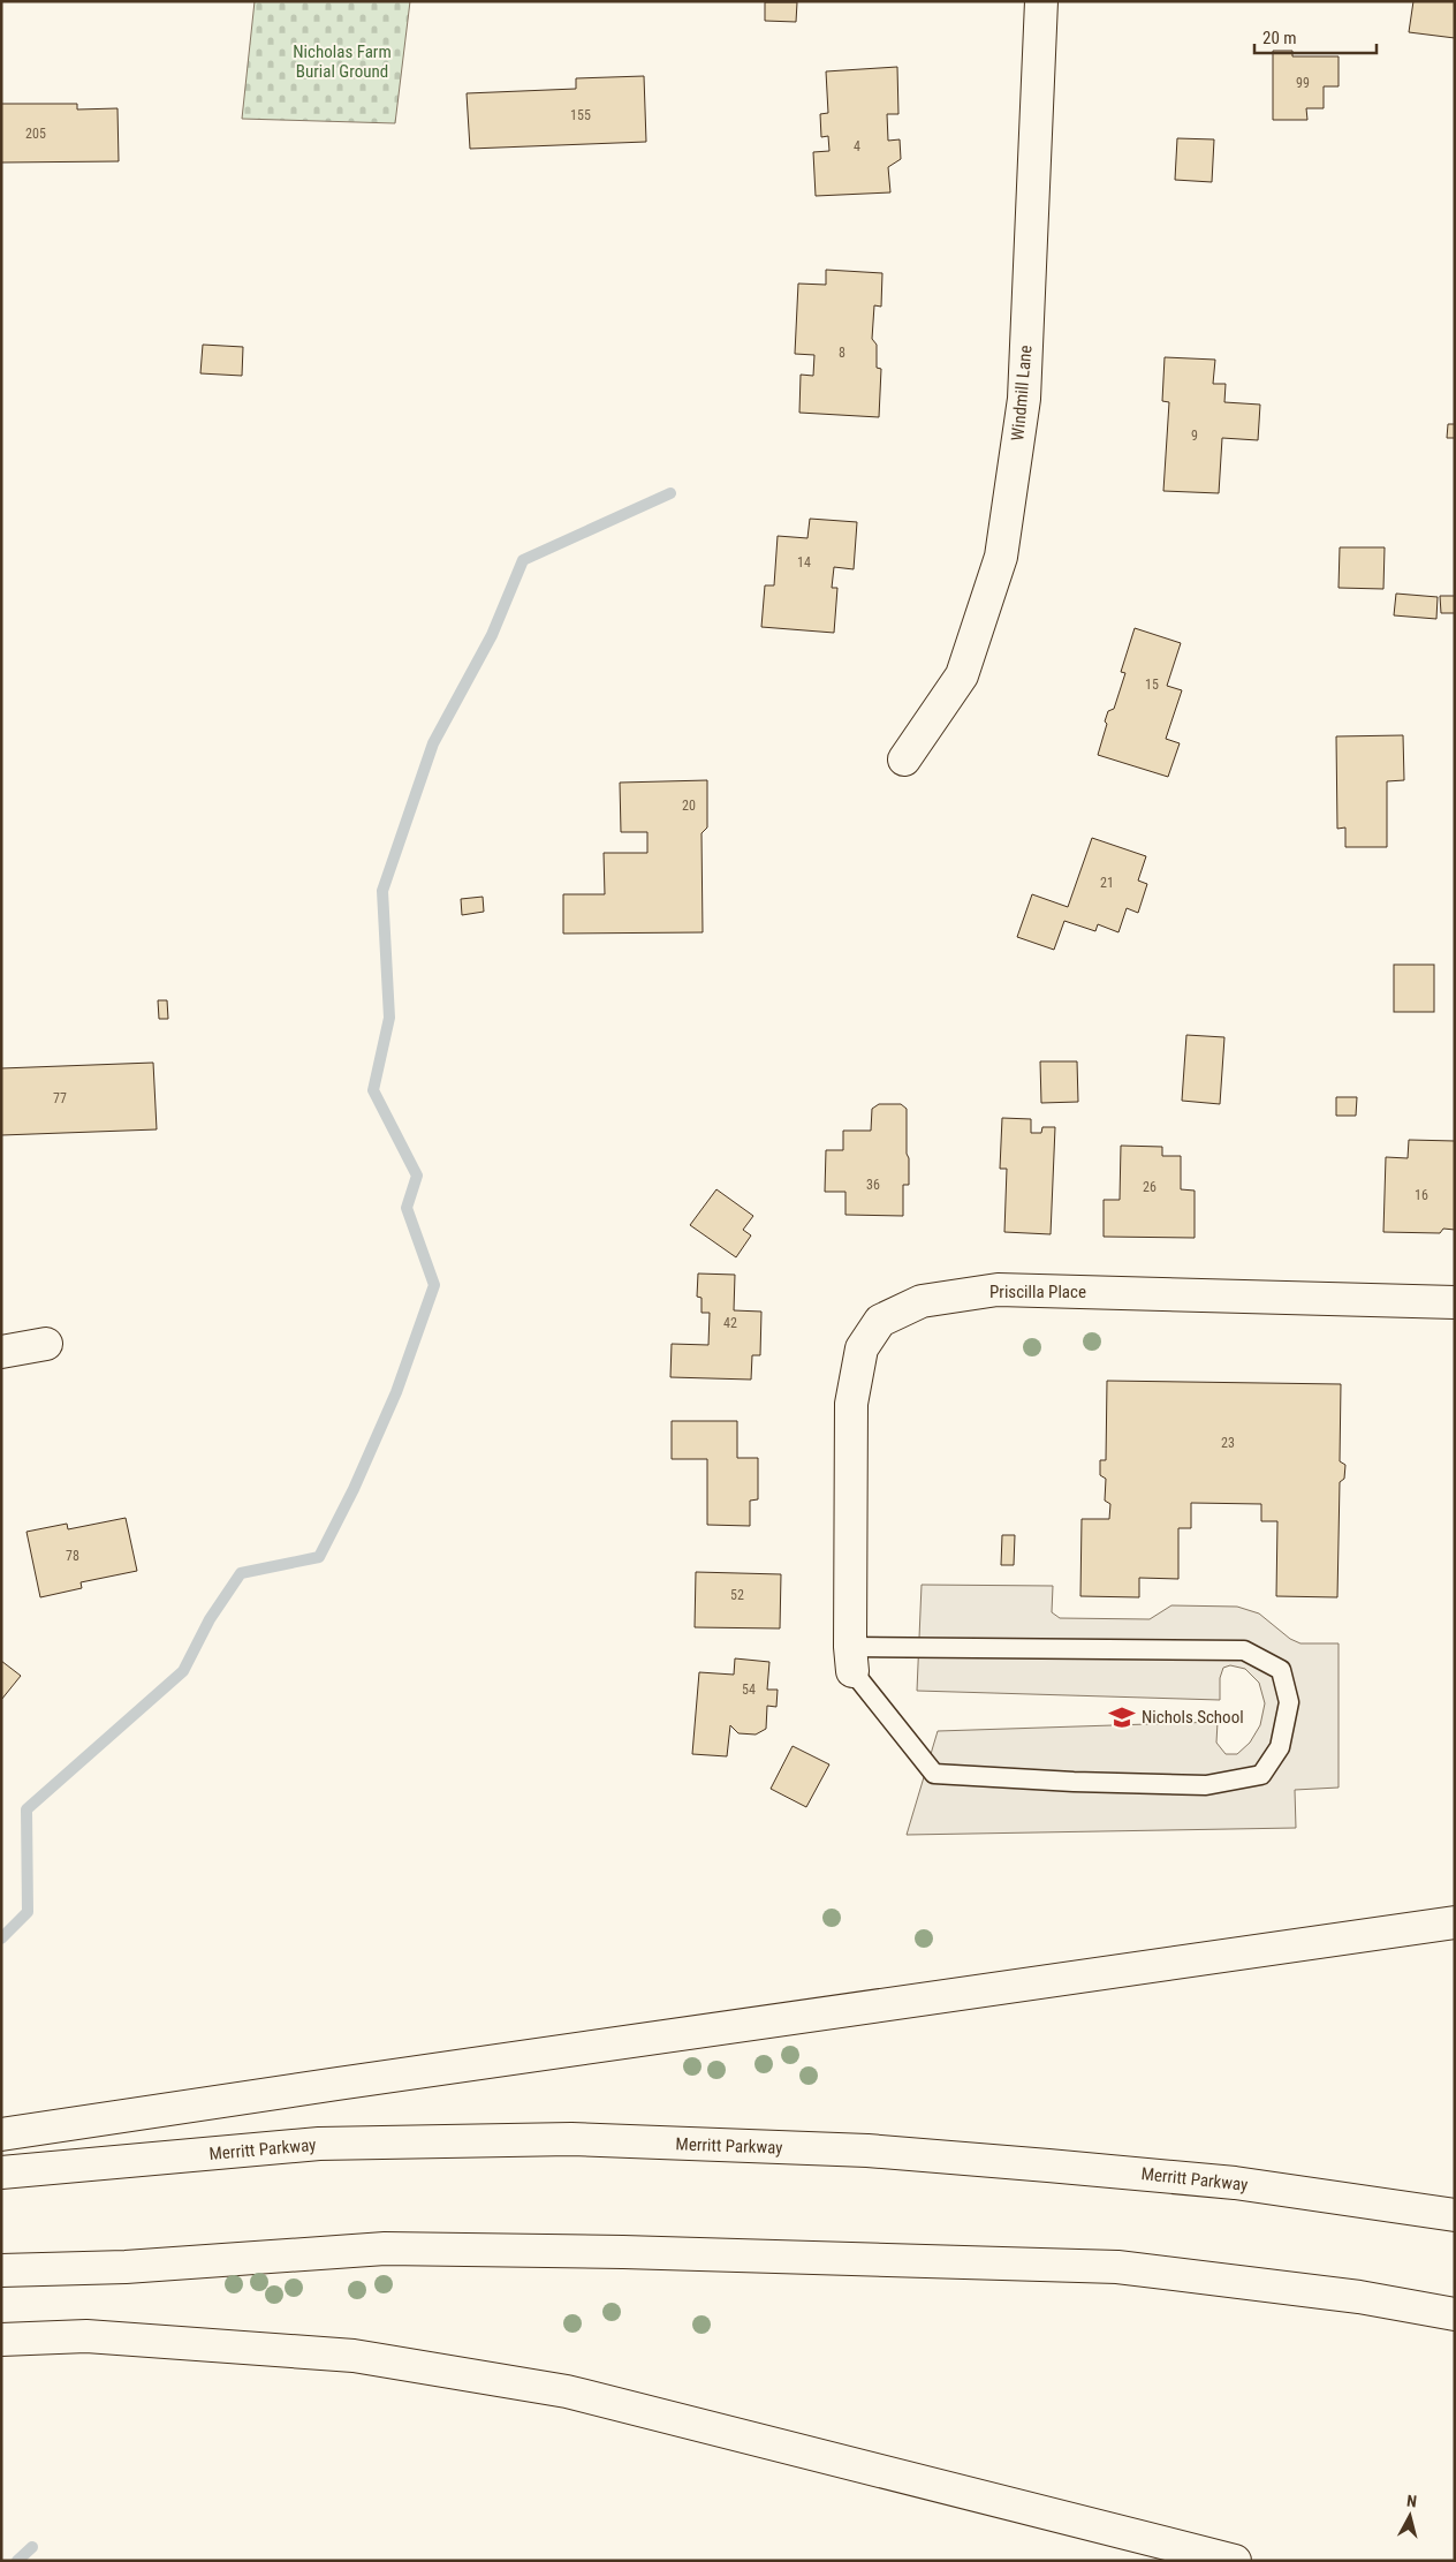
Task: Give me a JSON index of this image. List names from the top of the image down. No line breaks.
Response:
{"streets":{"main road":["Windmill Lane","Priscilla Place","Merritt Parkway"]},"parks":["Nicholas Farm Burial Ground"],"places":{"school or university":["Nichols School"]},"house_numbers":["99","155","205","4","8","9","14","15","20","21","77","36","26","16","42","23","78","52","54"],"scale_bar":"20 m","north":"top"}
